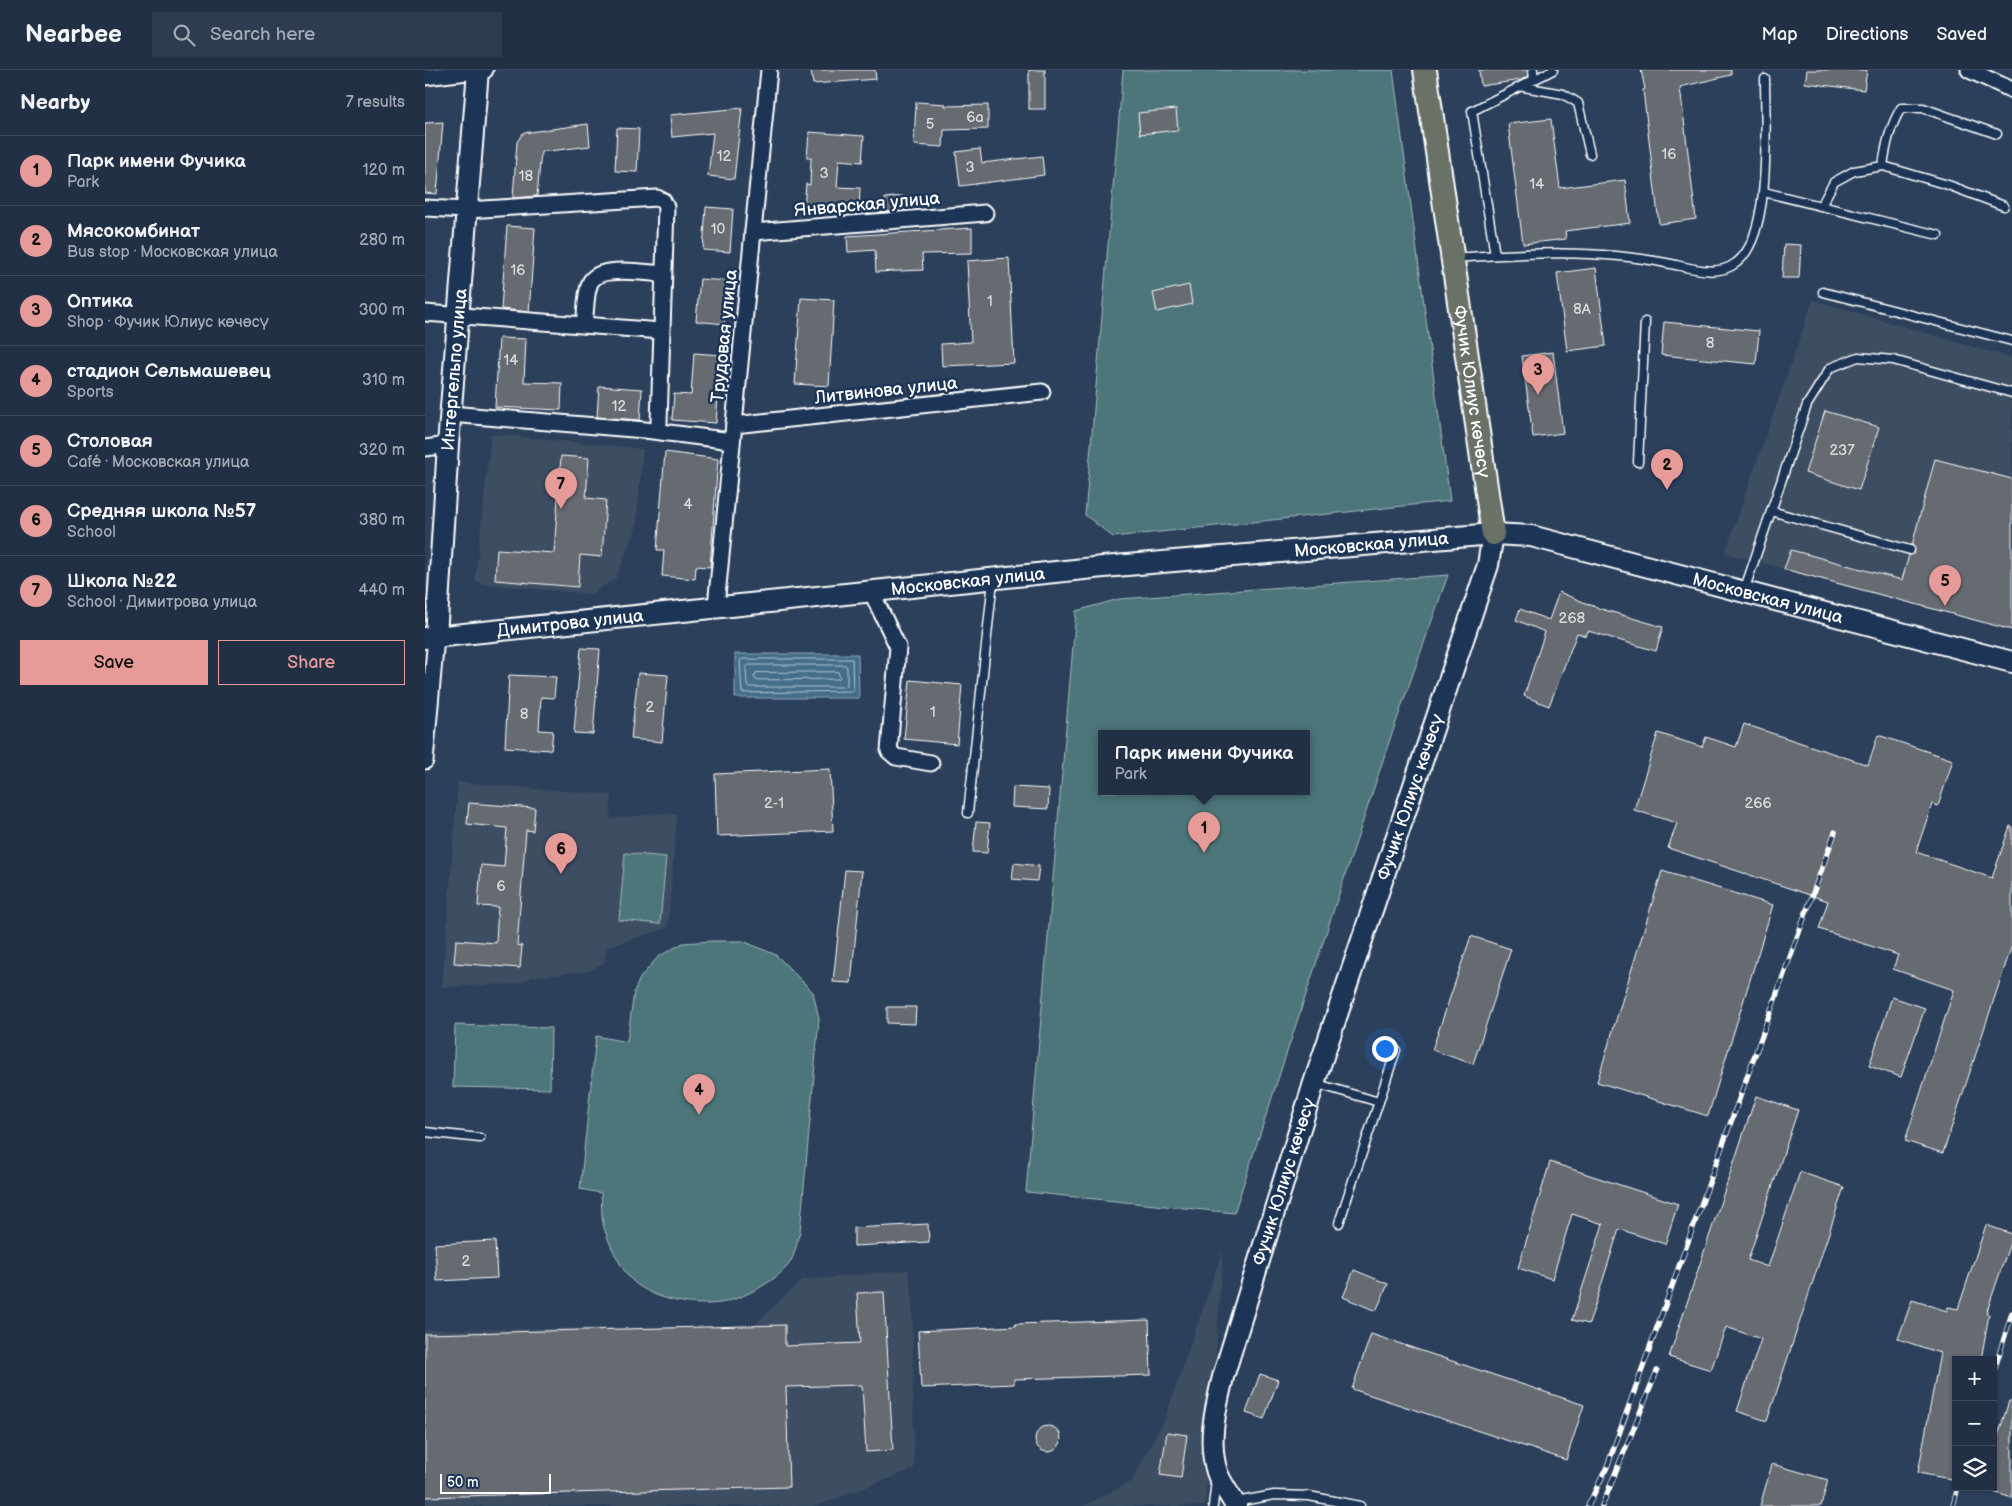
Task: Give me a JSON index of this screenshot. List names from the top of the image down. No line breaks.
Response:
{"streets":{"main road":["Интергельпо улица","Фучик Юлиус көчөсү","Московская улица","Димитрова улица"],"street":["Январская улица","Трудовая улица","Литвинова улица"]},"crossings":[["Январская улица","Трудовая улица"],["Трудовая улица","Литвинова улица"],["Трудовая улица","Московская улица"],["Трудовая улица","Димитрова улица"],["Интергельпо улица","Димитрова улица"],["Фучик Юлиус көчөсү","Московская улица"],["Московская улица","Димитрова улица"]],"house_numbers":["6a","5","16","12","3","3","18","14","10","16","1","8А","8","14","12","237","4","268","2","1","8","2-1","266","6","2"],"scale_bar":"50 m","page":{"header":"Nearbee","search":"Search here","nav":["Map","Directions","Saved"],"heading":["Nearby","7 results"],"list":[{"mark":"1","name":"Парк имени Фучика","note":"Park","value":"120 m"},{"mark":"2","name":"Мясокомбинат","note":"Bus stop · Московская улица","value":"280 m"},{"mark":"3","name":"Оптика","note":"Shop · Фучик Юлиус көчөсү","value":"300 m"},{"mark":"4","name":"стадион Сельмашевец","note":"Sports","value":"310 m"},{"mark":"5","name":"Столовая","note":"Café · Московская улица","value":"320 m"},{"mark":"6","name":"Средняя школа №57","note":"School","value":"380 m"},{"mark":"7","name":"Школа №22","note":"School · Димитрова улица","value":"440 m"}],"pins":["3","2","7","5","1","6","4"],"buttons":["Save","Share"],"popup":["Парк имени Фучика","Park"],"map_buttons":["+","−"],"scale":"50 m"}}
